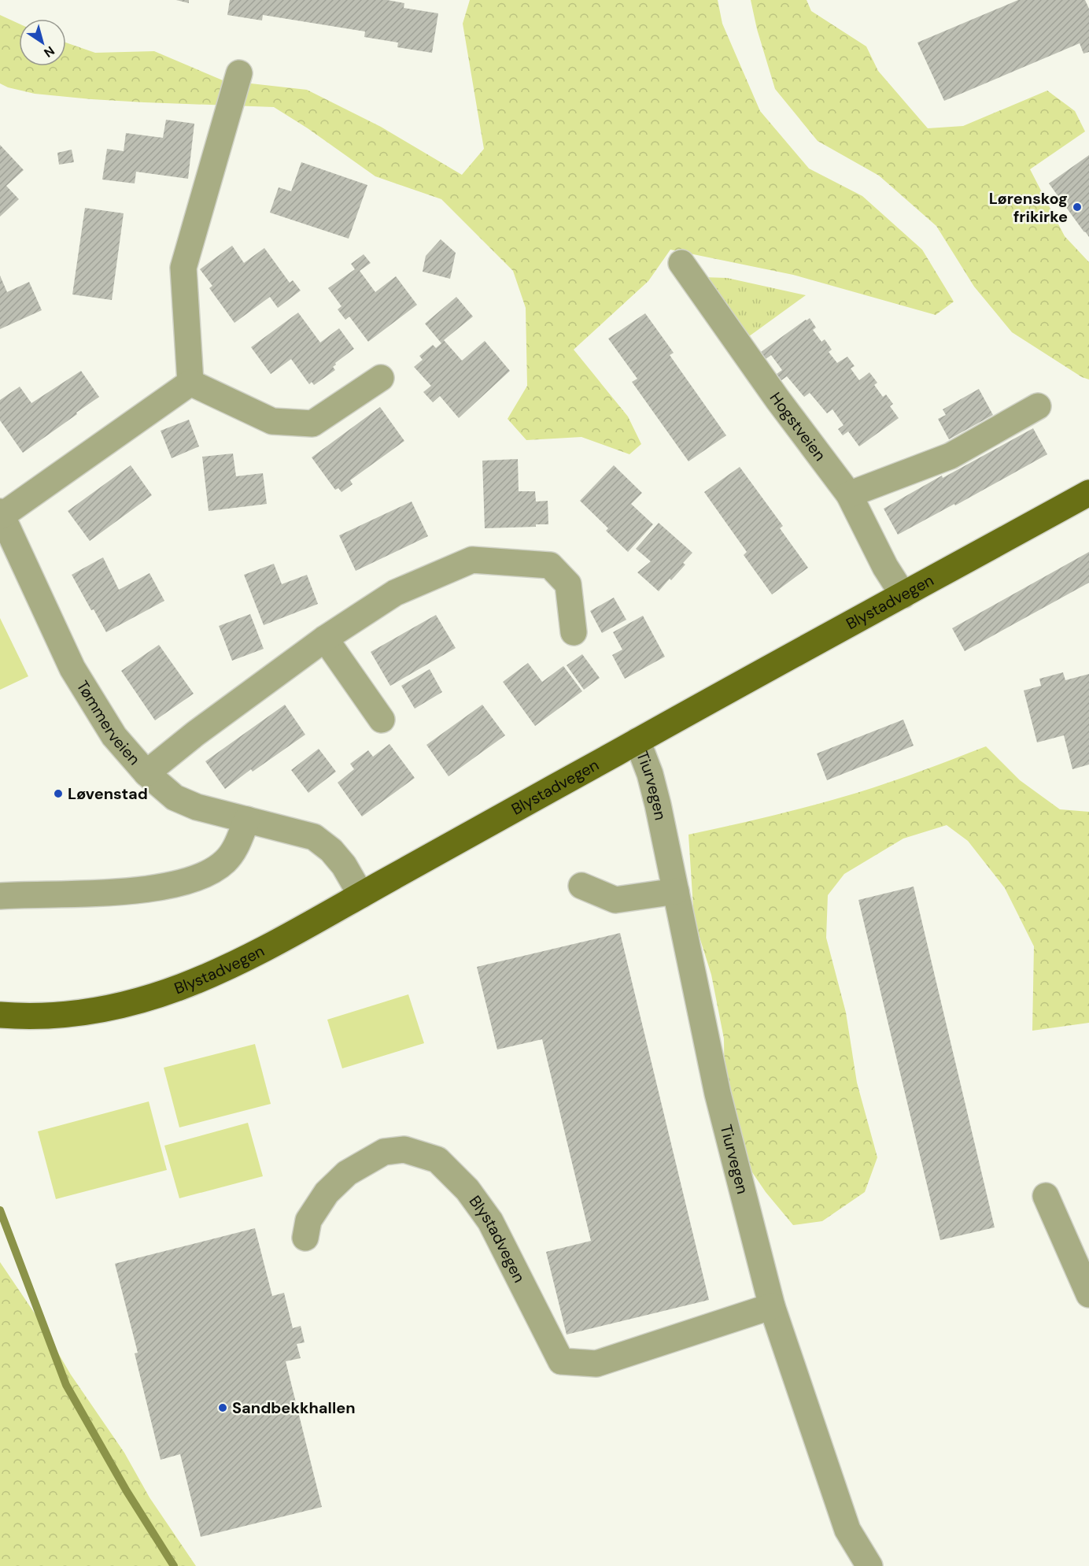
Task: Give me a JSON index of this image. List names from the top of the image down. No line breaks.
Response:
{"streets":{"main road":["Blystadvegen"],"street":["Hogstveien","Tømmerveien","Tiurvegen"]},"crossings":[["Hogstveien","Blystadvegen"],["Blystadvegen","Tømmerveien"],["Blystadvegen","Tiurvegen"]],"places":["Lørenskog frikirke","Løvenstad","Sandbekkhallen"],"north":"bottom right"}
